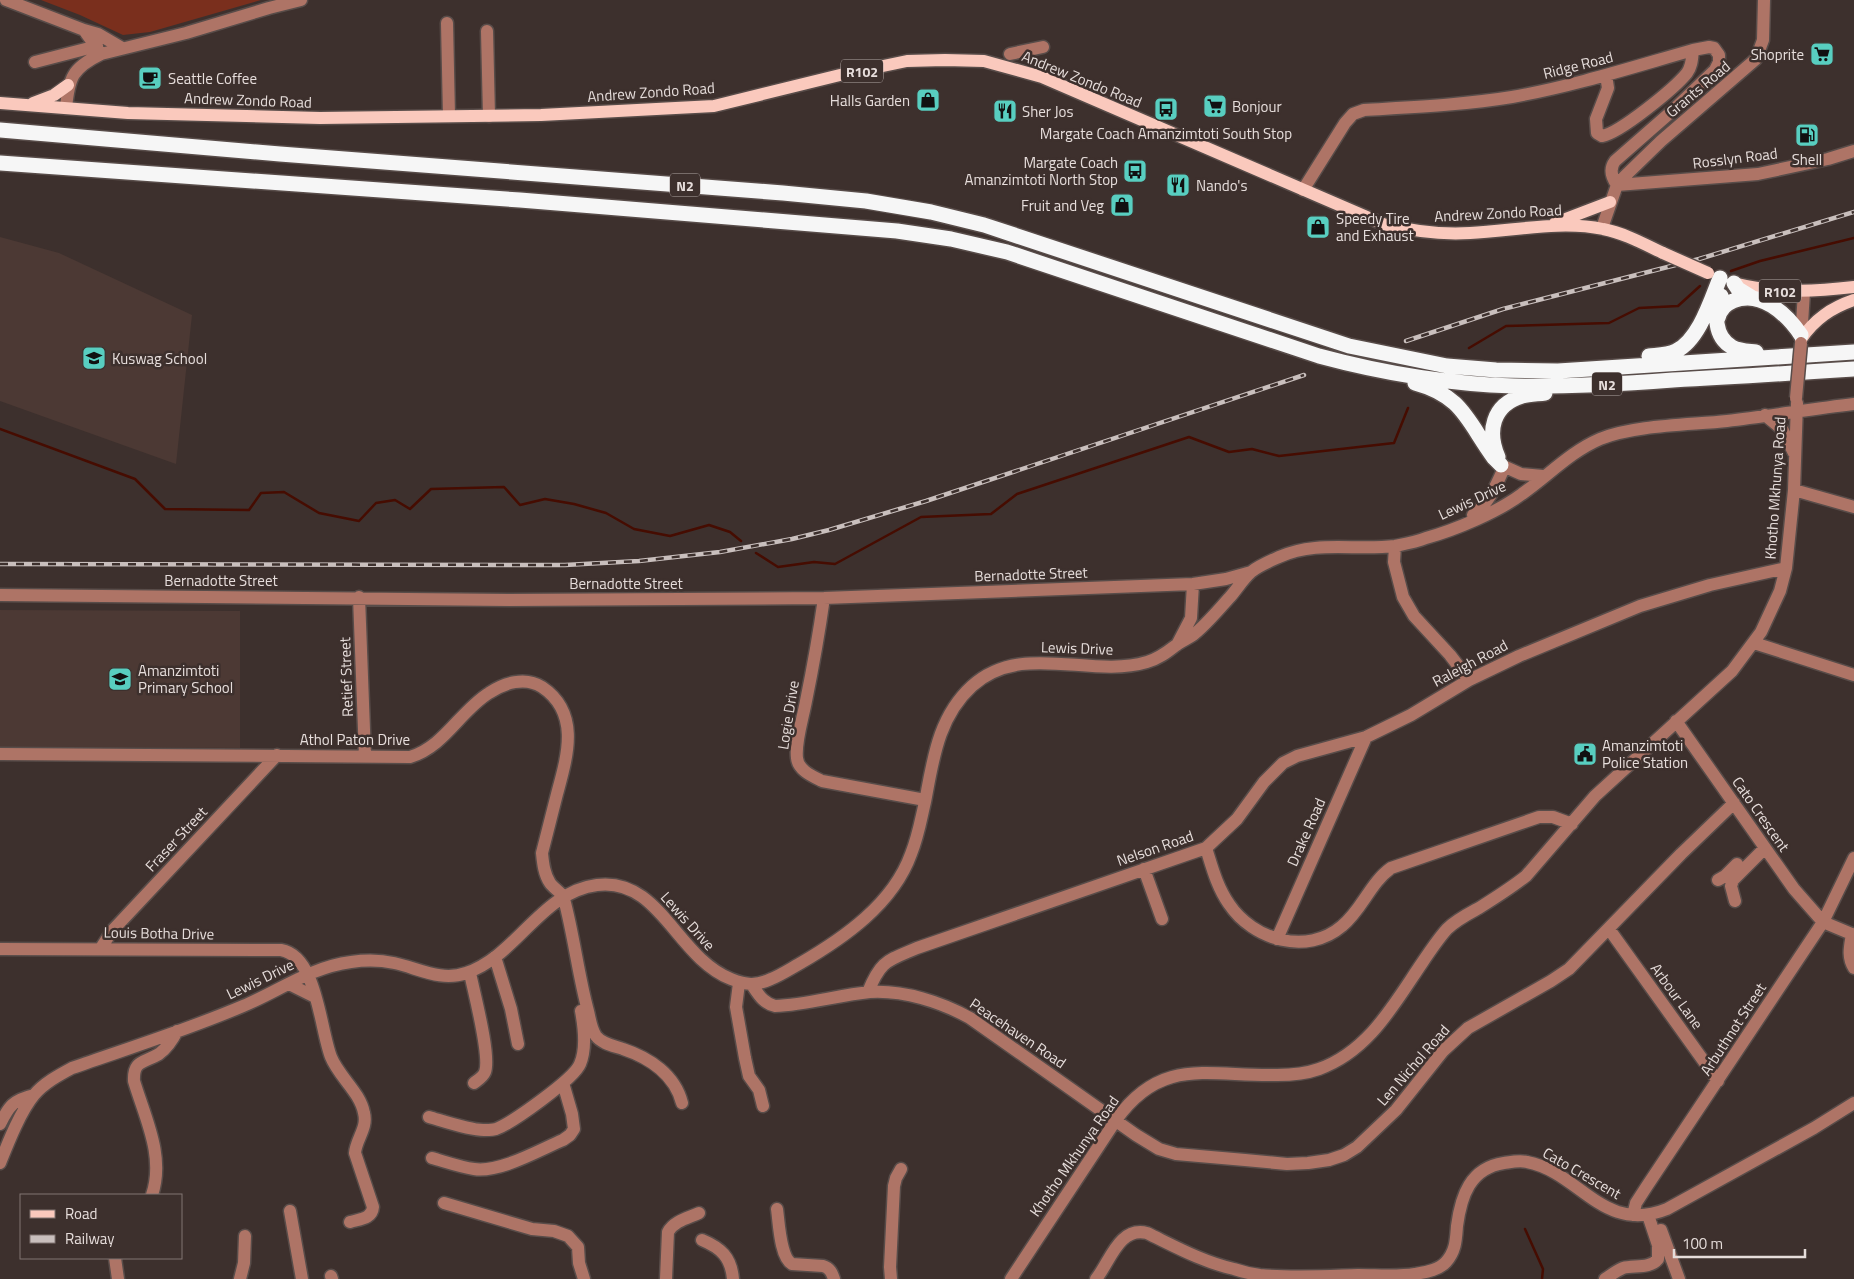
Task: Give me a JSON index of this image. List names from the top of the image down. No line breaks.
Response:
{"streets":{"highway":["N2"],"main road":["R102","Andrew Zondo Road"],"street":["Ridge Road","Grants Road","Rosslyn Road","Khotho Mkhunya Road","Lewis Drive","Bernadotte Street","Raleigh Road","Retief Street","Logie Drive","Athol Paton Drive","Cato Crescent","Drake Road","Fraser Street","Nelson Road","Louis Botha Drive","Arbour Lane","Arbuthnot Street","Peacehaven Road","Len Nichol Road"]},"crossings":[["Ridge Road","Andrew Zondo Road"],["Ridge Road","Grants Road"],["Ridge Road","Rosslyn Road"],["Andrew Zondo Road","Khotho Mkhunya Road"],["Grants Road","Rosslyn Road"],["Khotho Mkhunya Road","Lewis Drive"],["Khotho Mkhunya Road","Raleigh Road"],["Khotho Mkhunya Road","Cato Crescent"],["Khotho Mkhunya Road","Nelson Road"],["Khotho Mkhunya Road","Peacehaven Road"],["Khotho Mkhunya Road","Len Nichol Road"],["Lewis Drive","Bernadotte Street"],["Lewis Drive","Logie Drive"],["Lewis Drive","Athol Paton Drive"],["Lewis Drive","Louis Botha Drive"],["Lewis Drive","Peacehaven Road"],["Bernadotte Street","Retief Street"],["Bernadotte Street","Logie Drive"],["Raleigh Road","Drake Road"],["Raleigh Road","Nelson Road"],["Retief Street","Athol Paton Drive"],["Athol Paton Drive","Fraser Street"],["Cato Crescent","Arbuthnot Street"],["Cato Crescent","Len Nichol Road"],["Drake Road","Nelson Road"],["Fraser Street","Louis Botha Drive"],["Nelson Road","Peacehaven Road"],["Arbour Lane","Arbuthnot Street"],["Arbour Lane","Len Nichol Road"],["Peacehaven Road","Len Nichol Road"]],"places":{"supermarket":["Shoprite","Bonjour"],"cafe":["Seattle Coffee"],"shop":["Halls Garden","Fruit and Veg","Speedy Tire and Exhaust"],"bus stop":["Margate Coach Amanzimtoti South Stop","Margate Coach Amanzimtoti North Stop"],"restaurant":["Sher Jos","Nando's"],"fuel station":["Shell"],"school or university":["Kuswag School","Amanzimtoti Primary School"],"public building":["Amanzimtoti Police Station"]},"legend":["Road","Railway"],"scale_bar":"100 m"}
